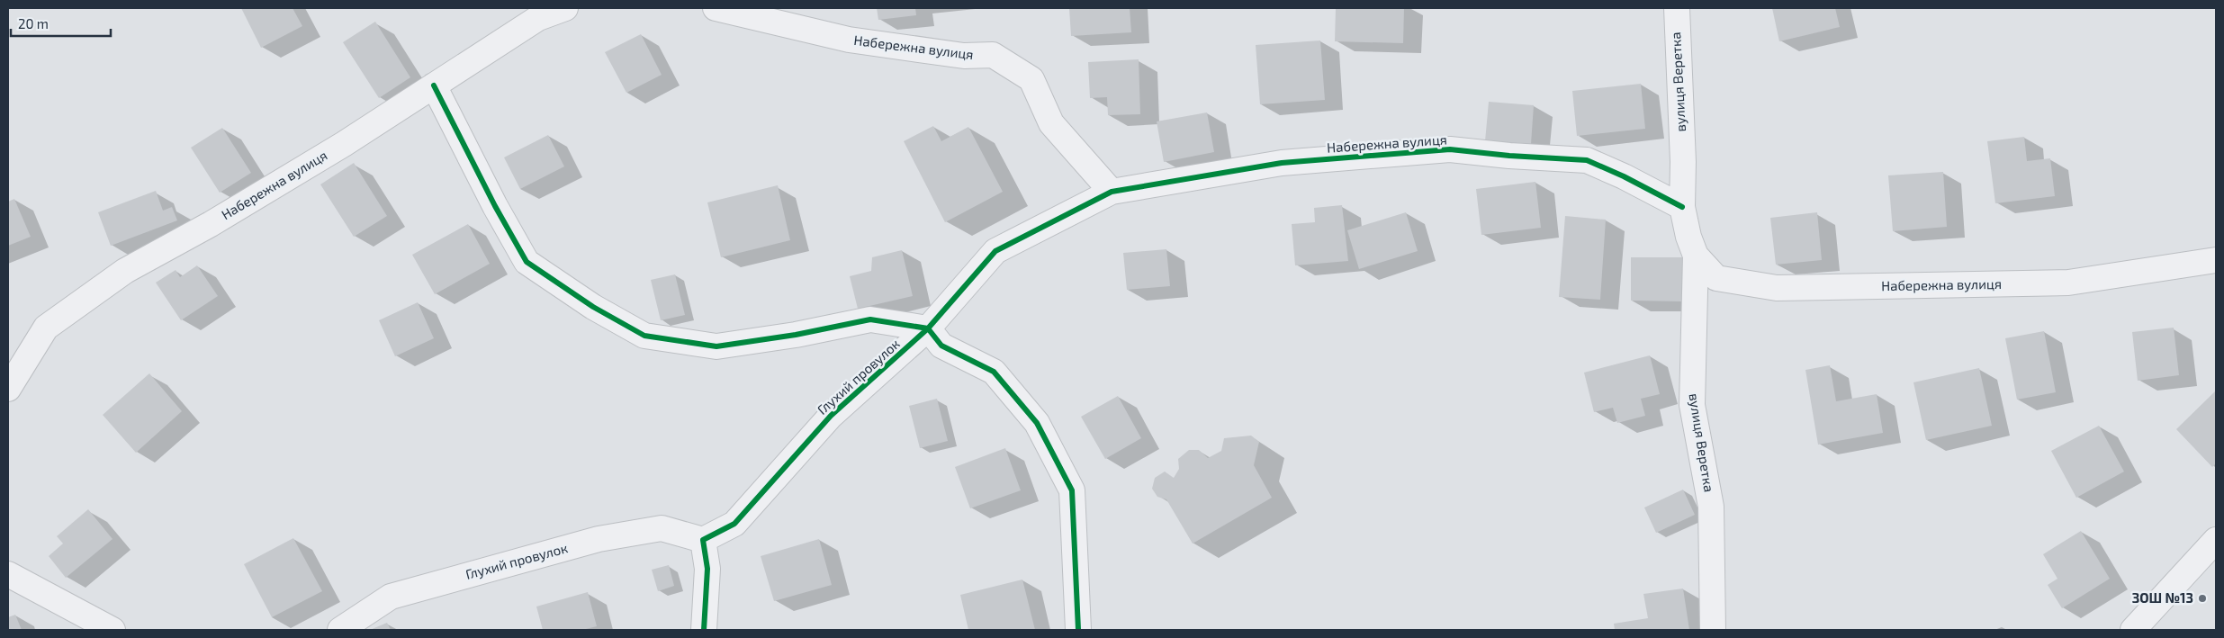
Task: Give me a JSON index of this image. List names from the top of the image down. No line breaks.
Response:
{"streets":{"street":["Набережна вулиця","вулиця Веретка","Глухий провулок"]},"crossings":[["Набережна вулиця","вулиця Веретка"],["Набережна вулиця","Глухий провулок"]],"places":["ЗОШ №13"],"scale_bar":"20 m"}
